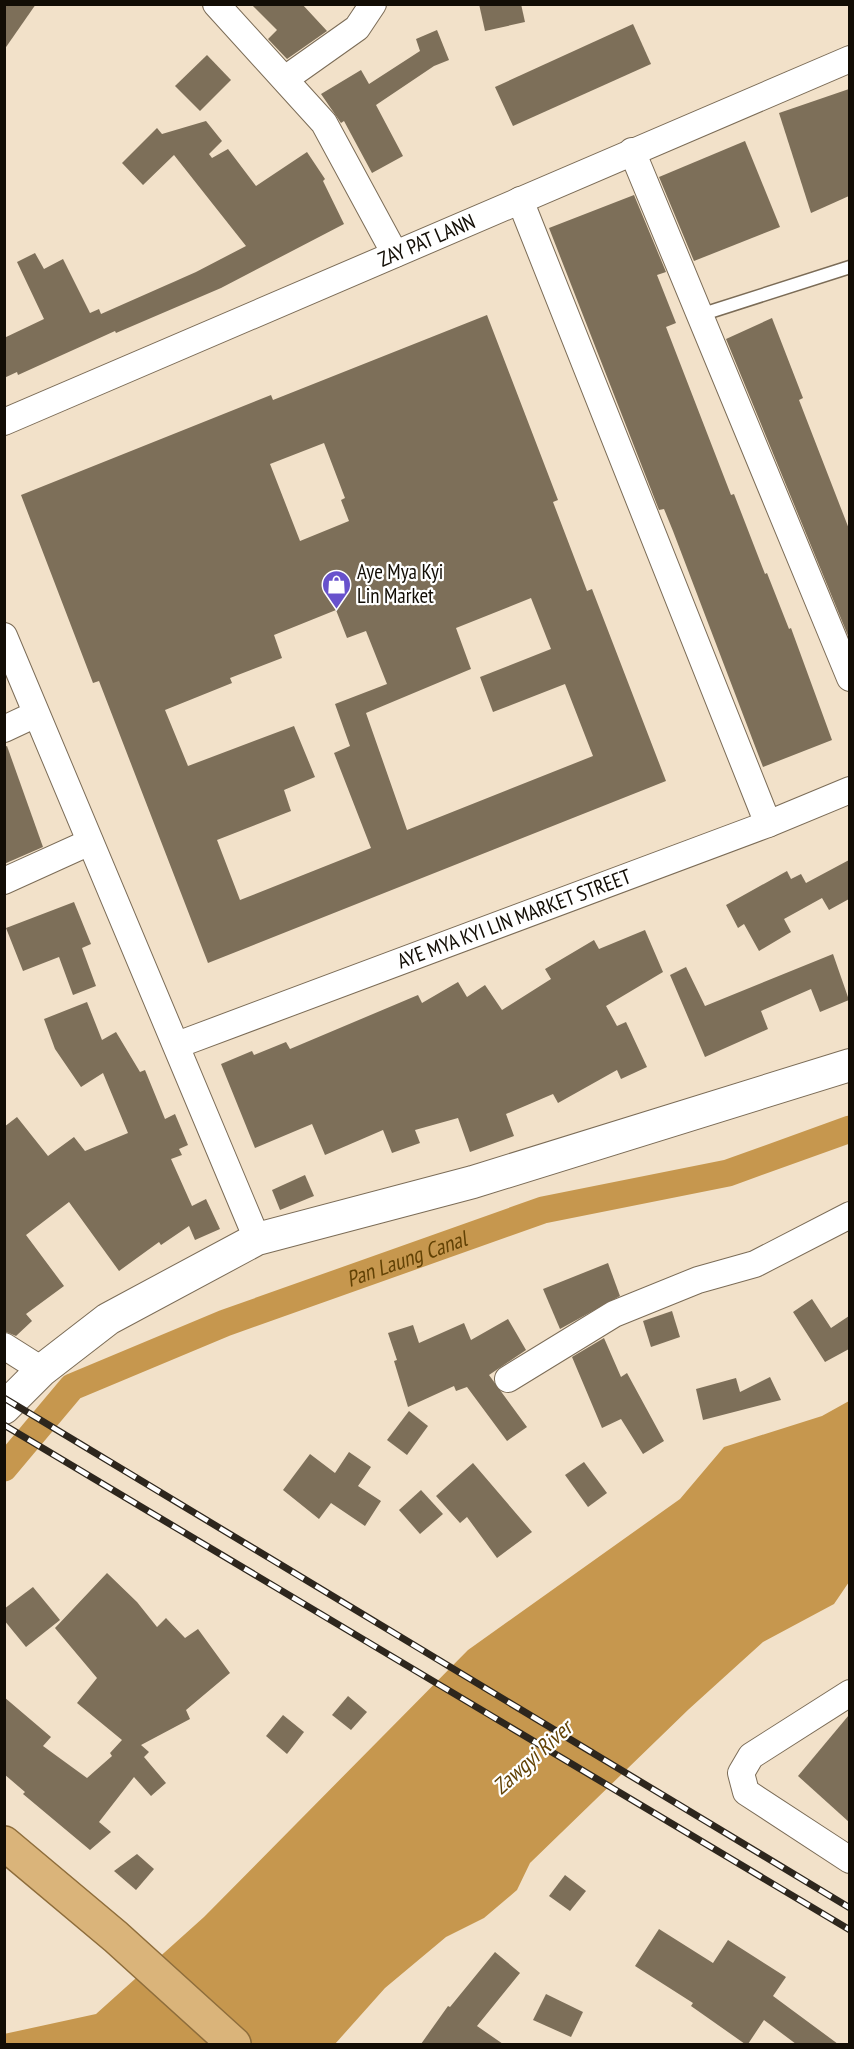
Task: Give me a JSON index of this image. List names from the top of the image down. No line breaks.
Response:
{"streets":{"street":["ZAY PAT LANN","AYE MYA KYI LIN MARKET STREET"]},"water":["Pan Laung Canal","Zawgyi River"],"places":{"shop":["Aye Mya Kyi Lin Market"]}}
